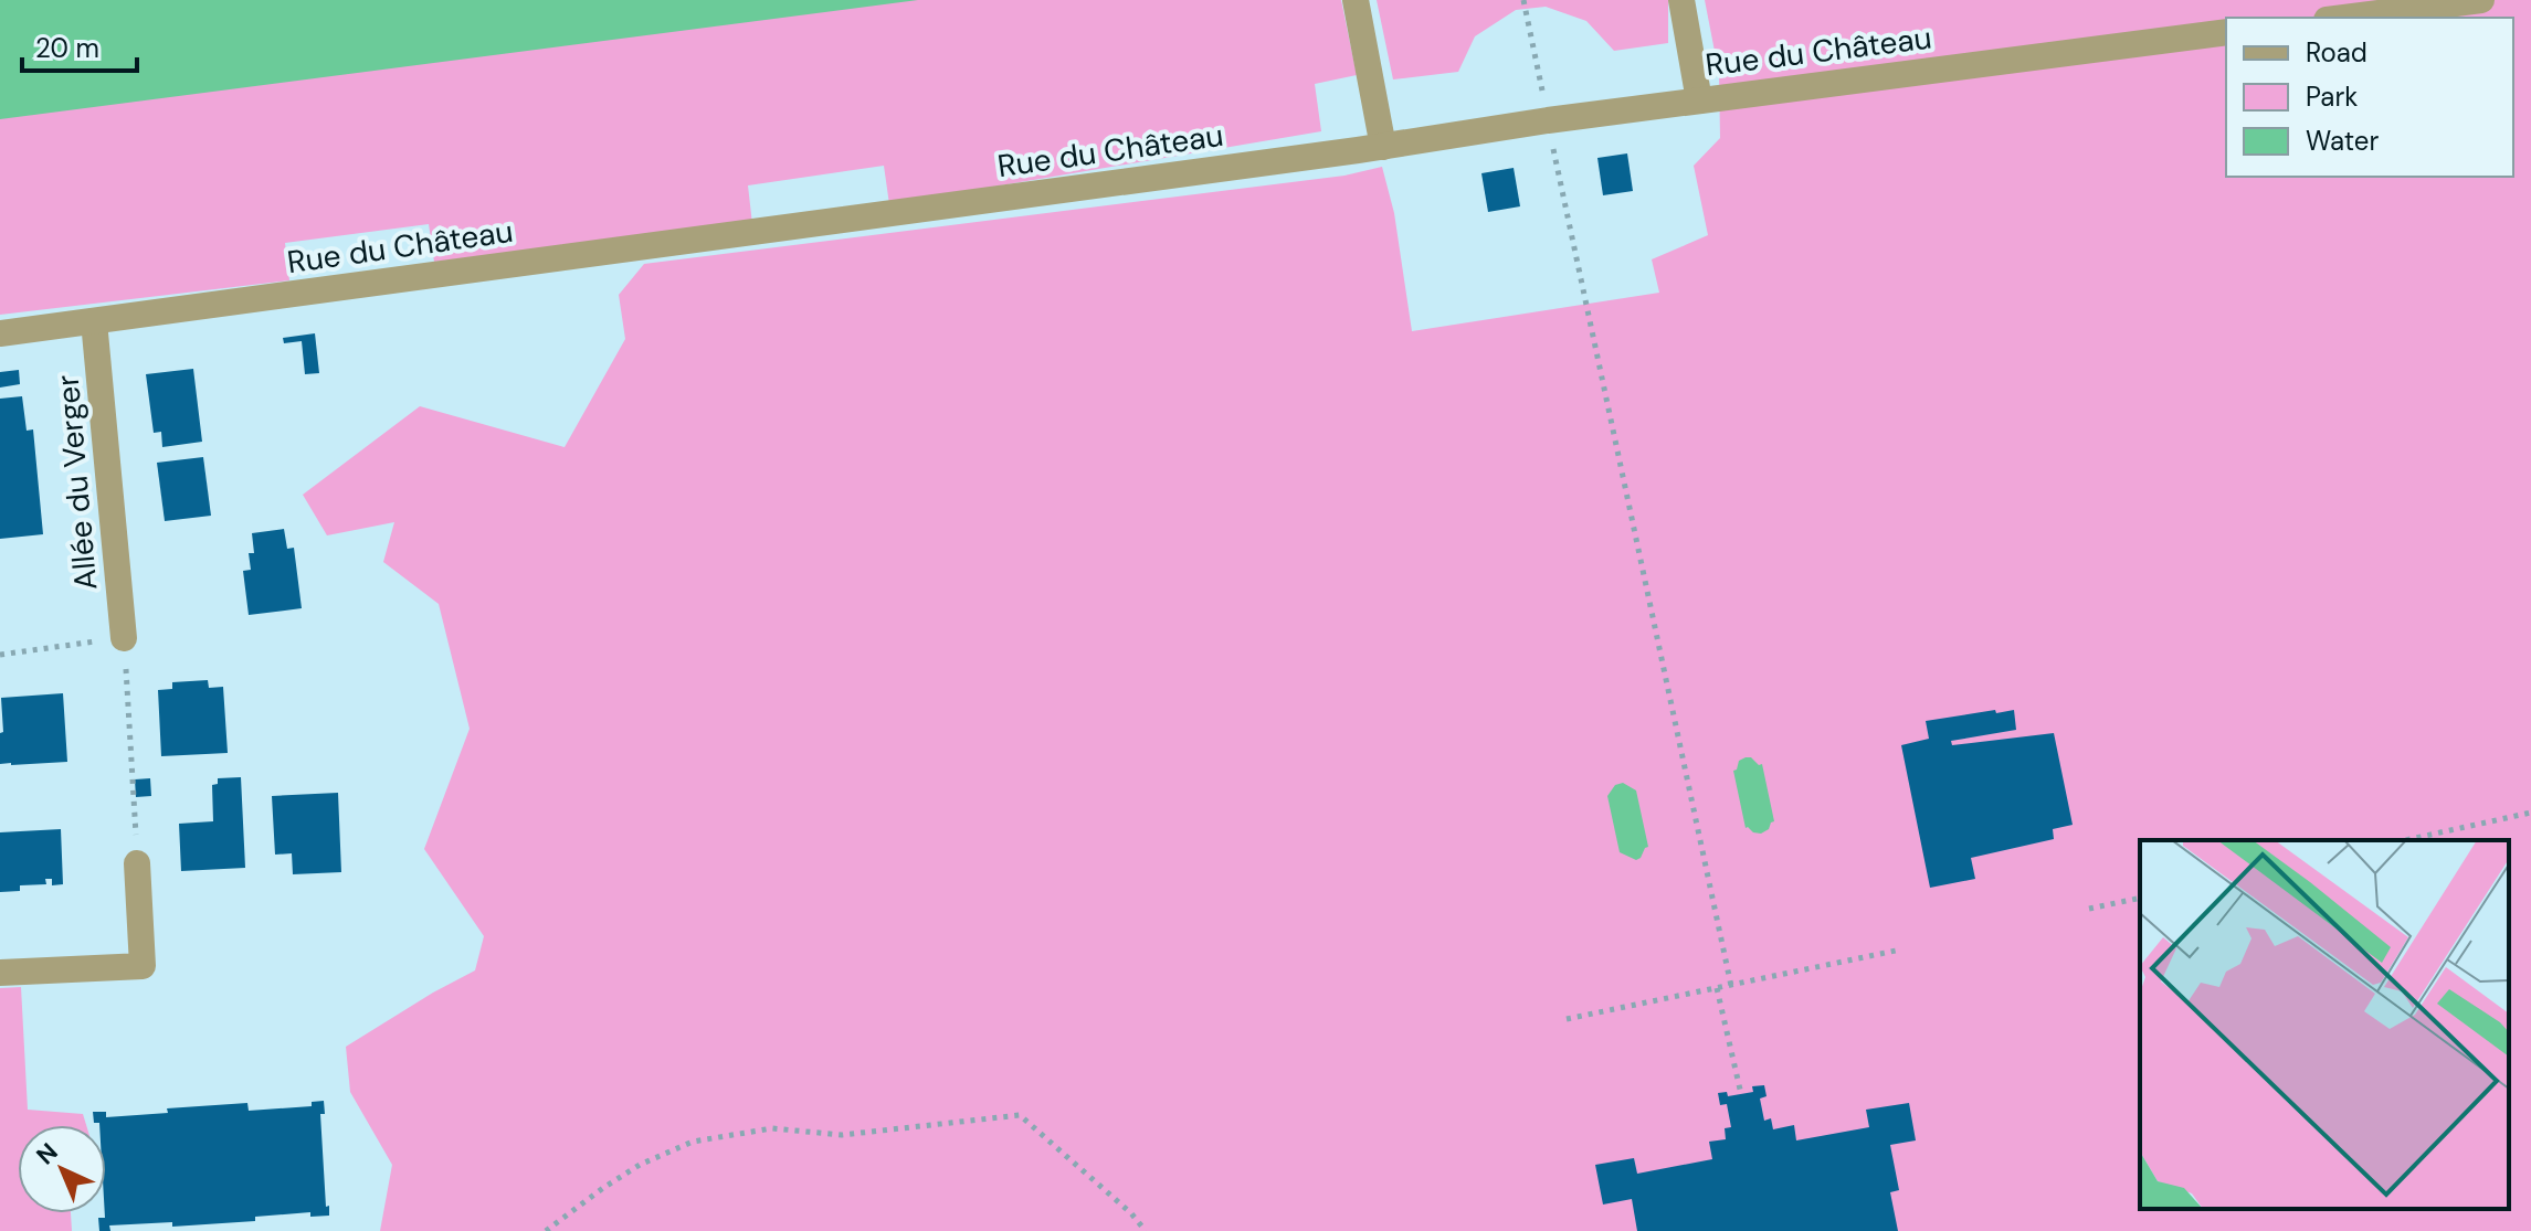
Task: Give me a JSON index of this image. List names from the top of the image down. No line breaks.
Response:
{"streets":{"street":["Rue du Château","Allée du Verger"]},"crossings":[["Rue du Château","Allée du Verger"]],"legend":["Road","Park","Water"],"scale_bar":"20 m","north":"top left"}
